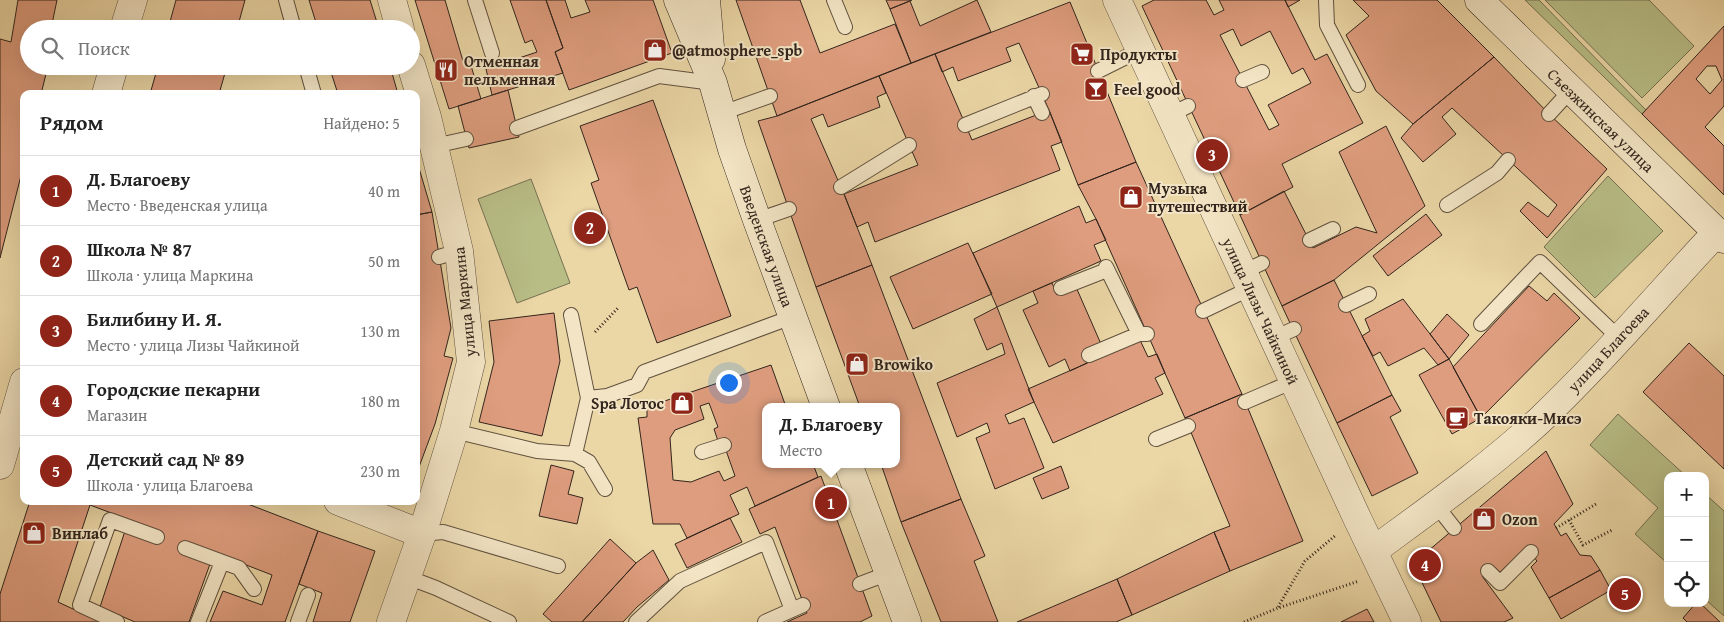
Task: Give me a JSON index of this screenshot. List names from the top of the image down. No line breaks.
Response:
{"streets":{"street":["Съезжинская улица","Введенская улица","улица Маркина","улица Лизы Чайкиной","улица Благоева"]},"crossings":[["Съезжинская улица","улица Благоева"],["улица Лизы Чайкиной","улица Благоева"]],"places":{"shop":["@atmosphere_spb","Музыка путешествий","Browiko","Spa Лотос","Ozon","Винлаб"],"supermarket":["Продукты"],"restaurant":["Отменная пельменная"],"bar":["Feel good"],"cafe":["Такояки-Мисэ"]},"page":{"search":"Поиск","heading":["Рядом","Найдено: 5"],"pins":["3","2","1","4","5"],"list":[{"mark":"1","name":"Д. Благоеву","note":"Место · Введенская улица","value":"40 m"},{"mark":"2","name":"Школа № 87","note":"Школа · улица Маркина","value":"50 m"},{"mark":"3","name":"Билибину И. Я.","note":"Место · улица Лизы Чайкиной","value":"130 m"},{"mark":"4","name":"Городские пекарни","note":"Магазин","value":"180 m"},{"mark":"5","name":"Детский сад № 89","note":"Школа · улица Благоева","value":"230 m"}],"popup":["Д. Благоеву","Место"],"map_buttons":["+","−"]}}
